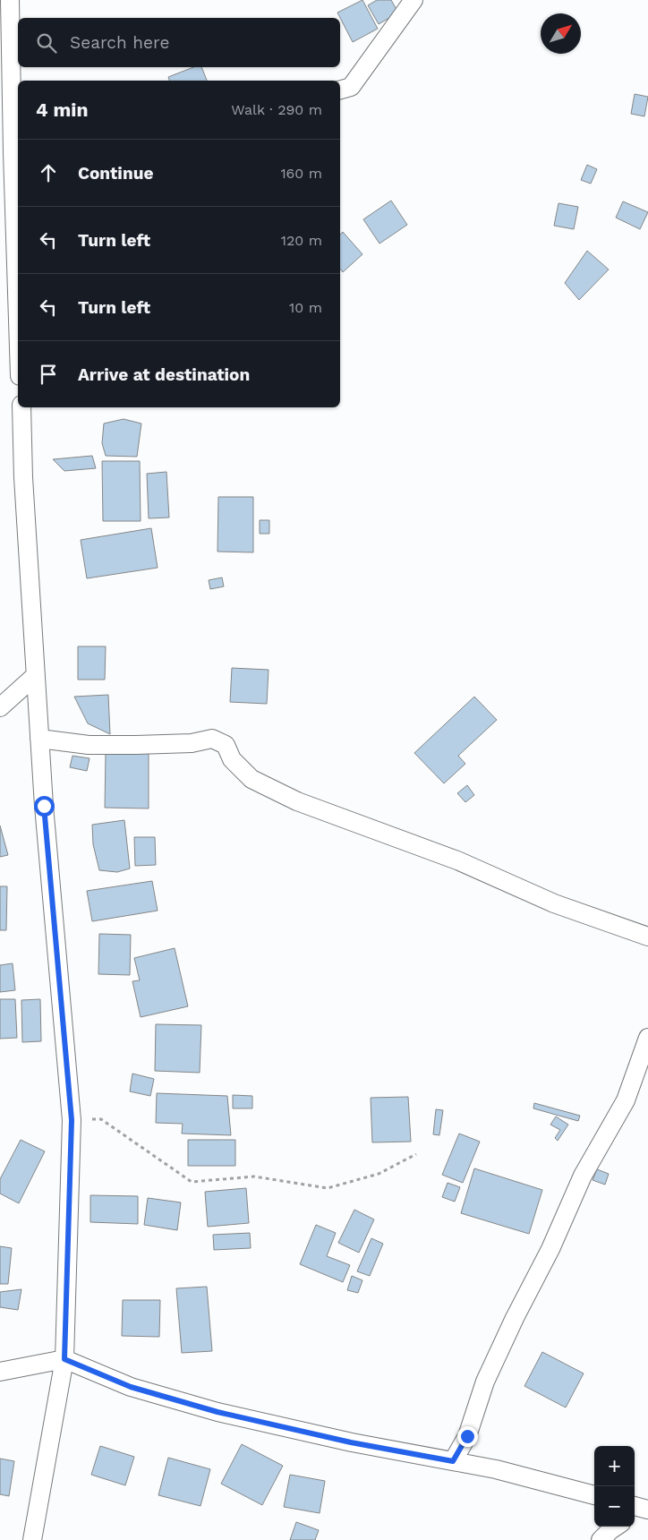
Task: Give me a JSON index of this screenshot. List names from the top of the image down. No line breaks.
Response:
{"north":"top right","page":{"search":"Search here","heading":["4 min","Walk · 290 m"],"list":[["Continue","160 m"],["Turn left","120 m"],["Turn left","10 m"],"Arrive at destination"],"map_buttons":["+","−"]}}
